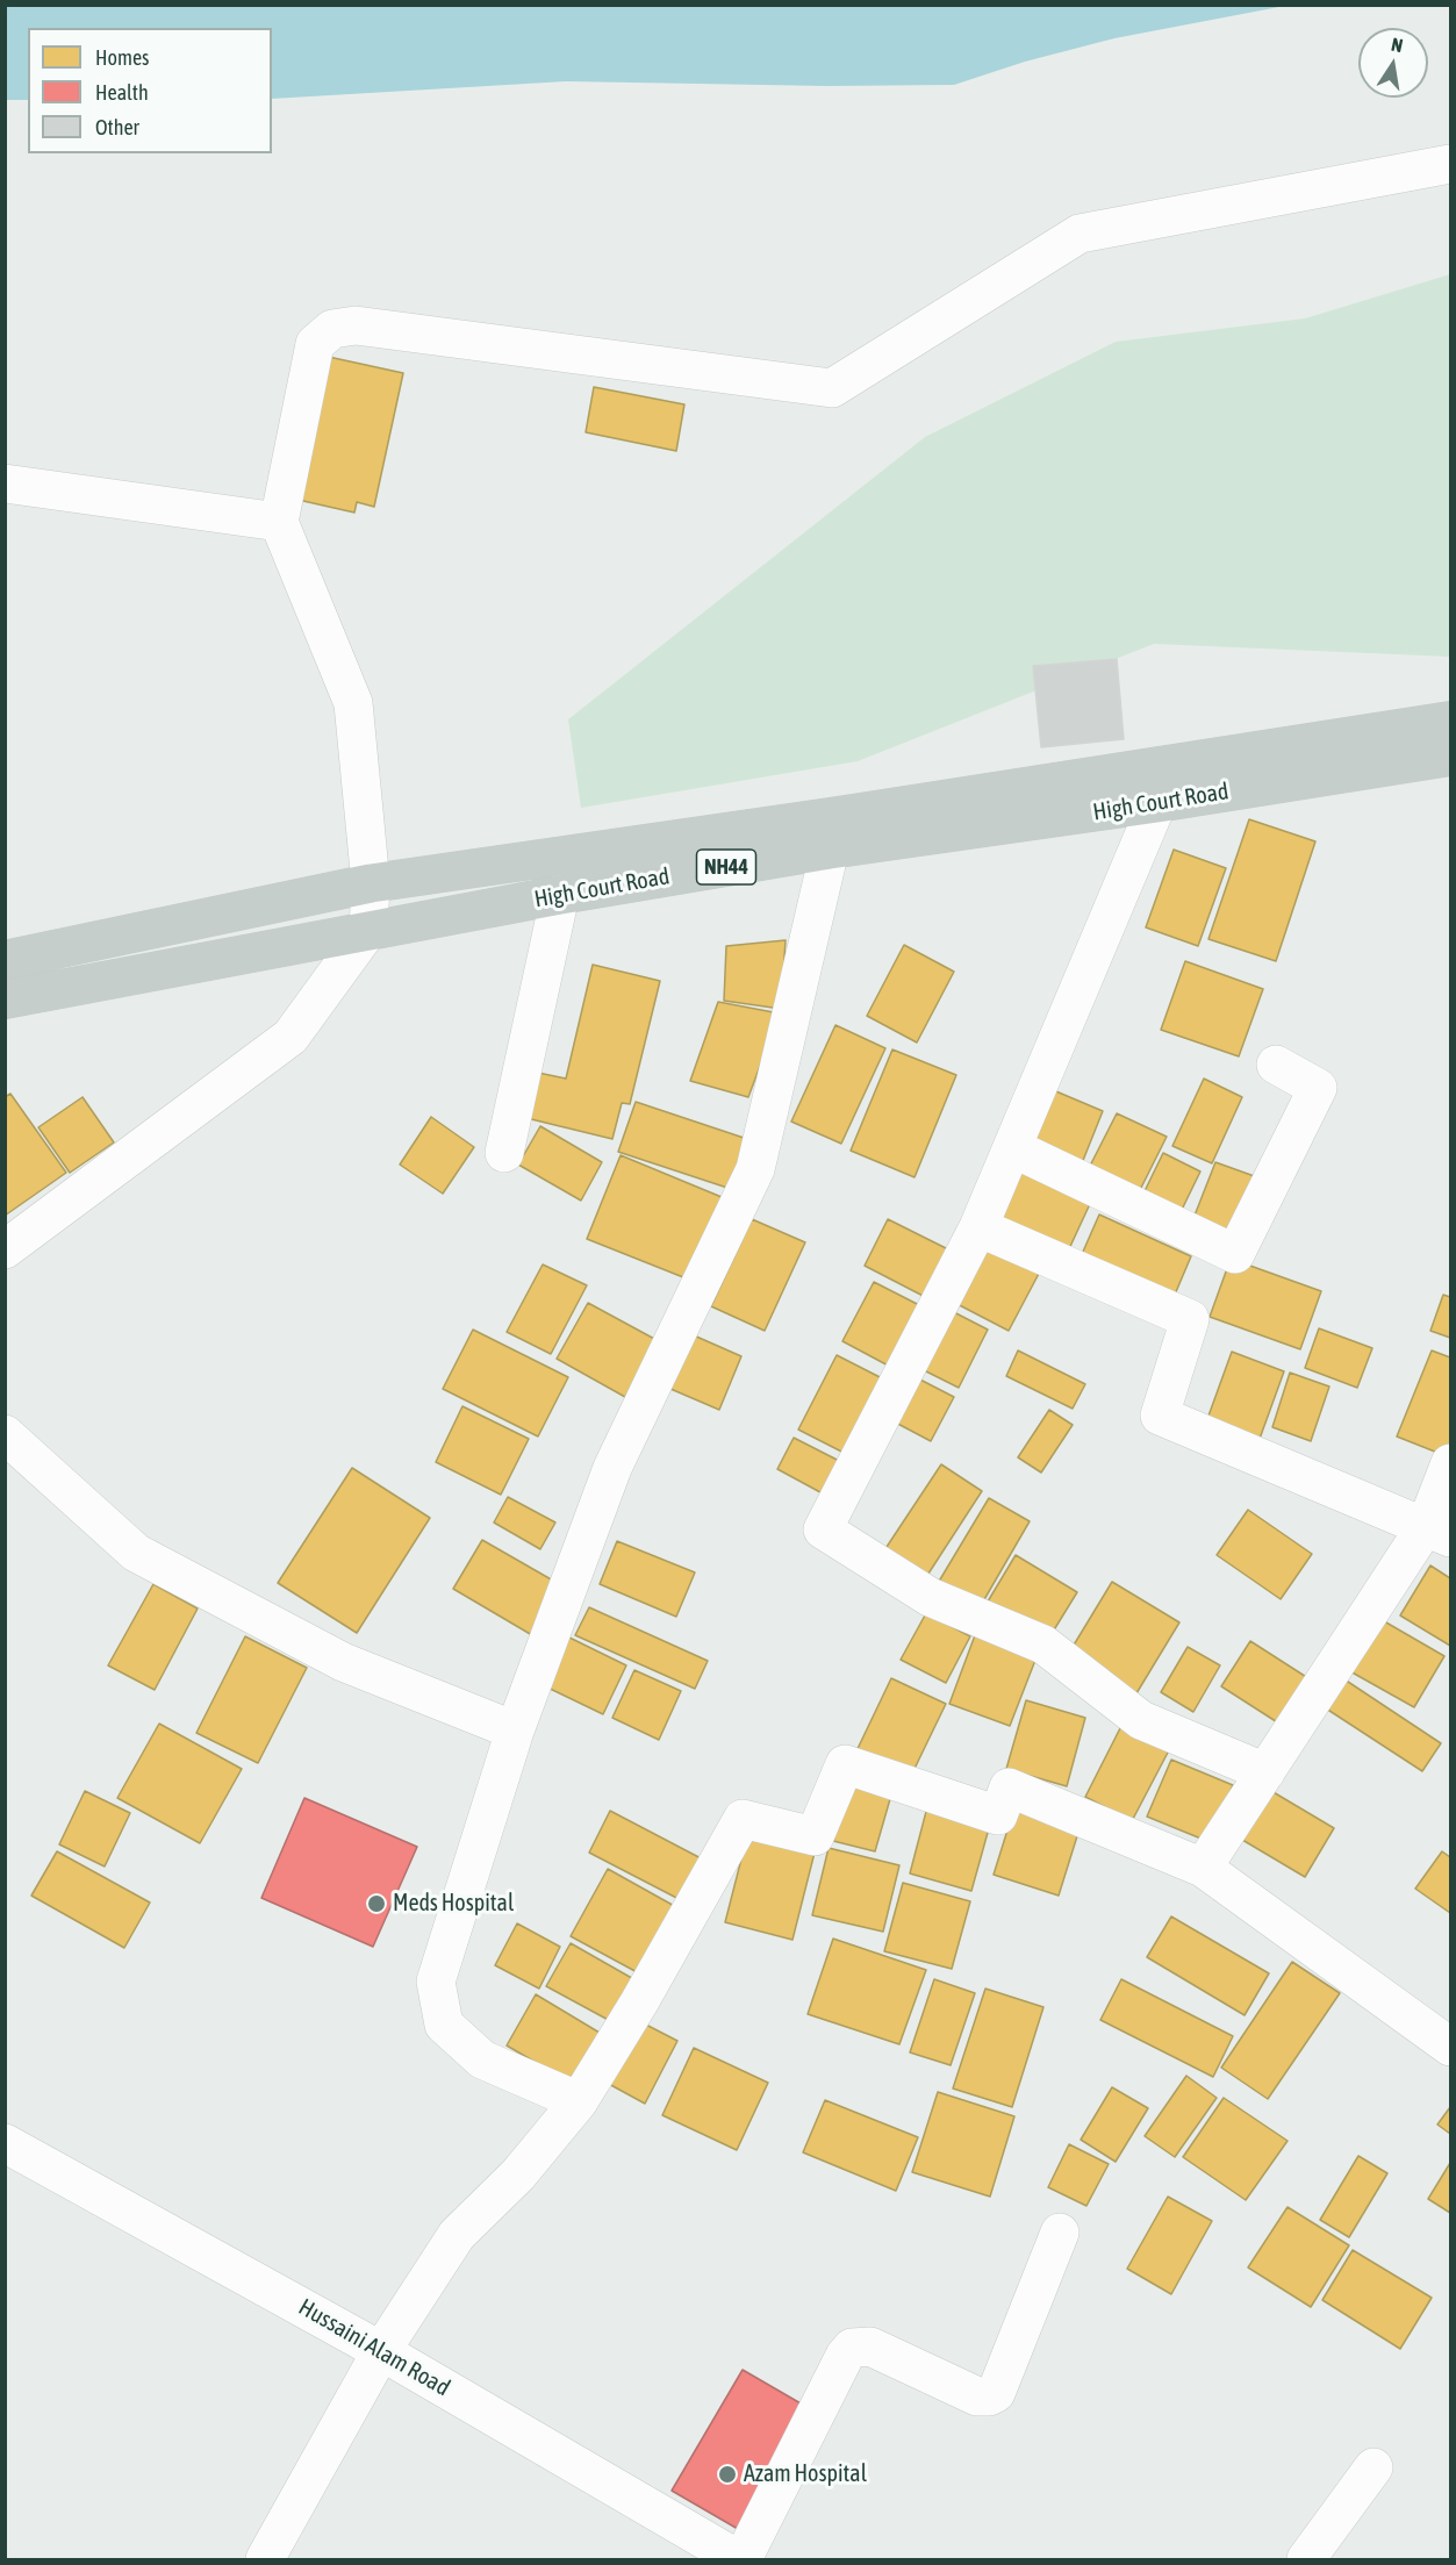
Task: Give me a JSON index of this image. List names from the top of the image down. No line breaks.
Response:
{"streets":{"highway":["High Court Road","NH44"],"street":["Hussaini Alam Road"]},"places":["Meds Hospital","Azam Hospital"],"legend":["Homes","Health","Other"],"north":"top"}
